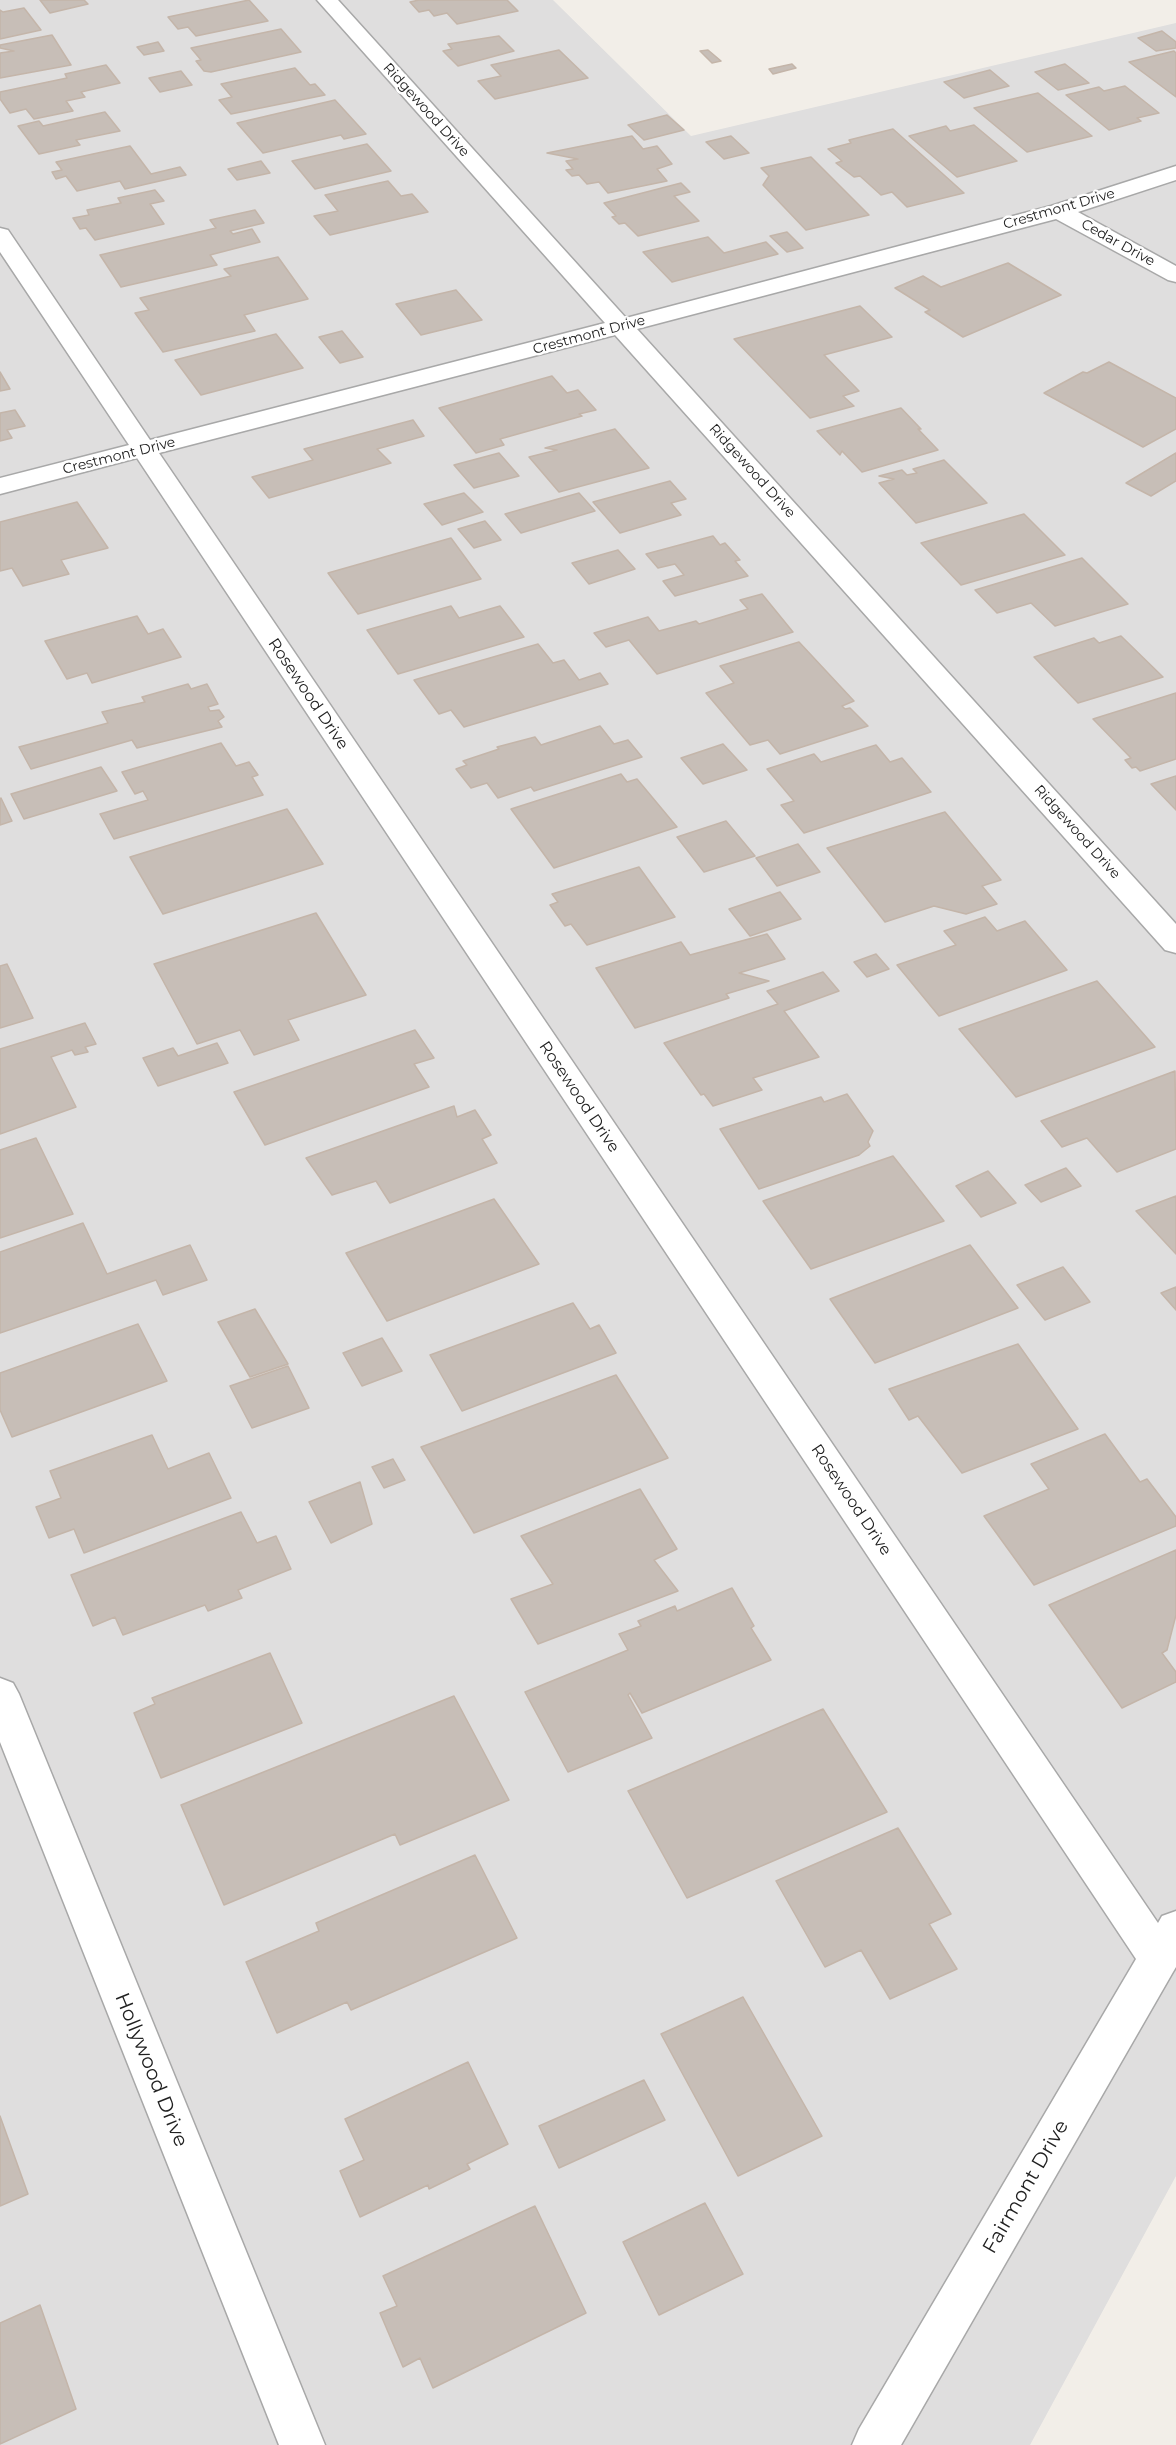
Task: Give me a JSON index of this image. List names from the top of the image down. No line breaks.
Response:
{"streets":{"street":["Ridgewood Drive","Crestmont Drive","Cedar Drive","Rosewood Drive","Hollywood Drive","Fairmont Drive"]},"crossings":[["Ridgewood Drive","Crestmont Drive"],["Crestmont Drive","Cedar Drive"],["Crestmont Drive","Rosewood Drive"],["Rosewood Drive","Fairmont Drive"]]}
